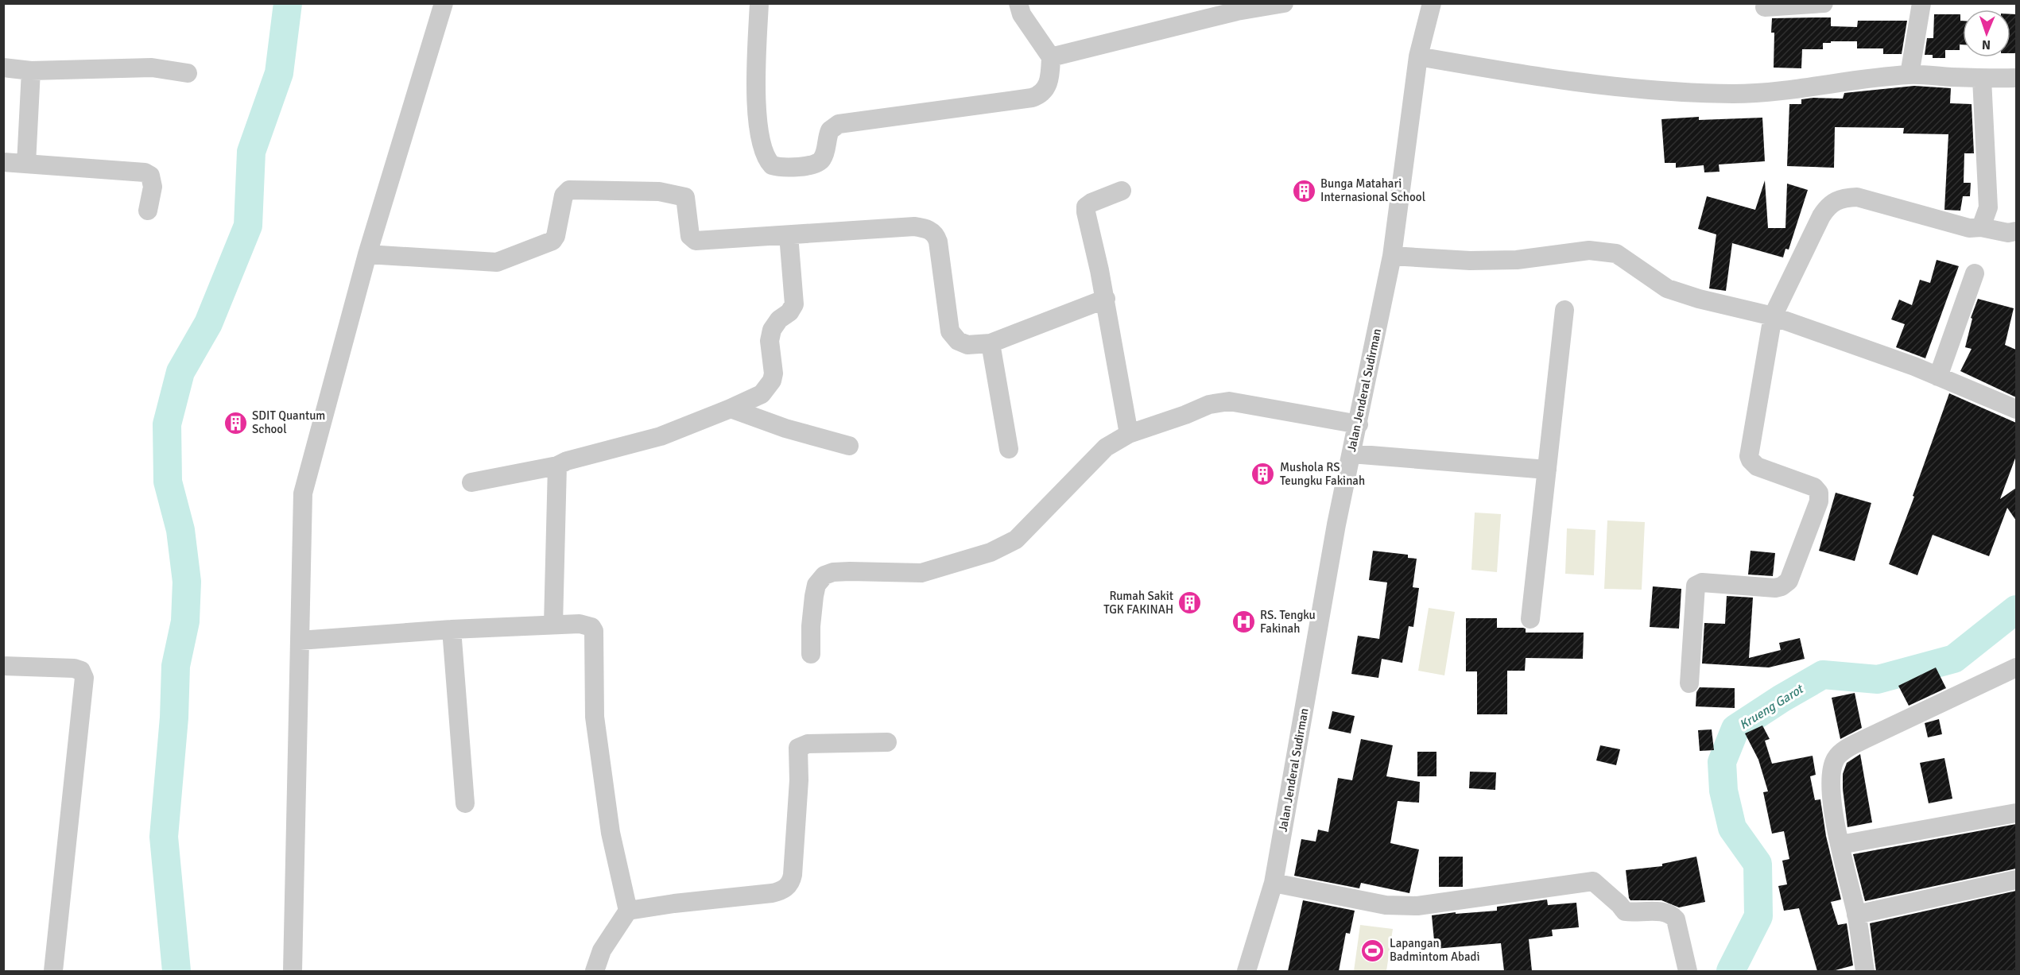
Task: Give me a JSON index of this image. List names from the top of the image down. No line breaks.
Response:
{"streets":{"street":["Jalan Jenderal Sudirman"]},"water":["Krueng Garot"],"places":{"building":["Bunga Matahari Internasional School","SDIT Quantum School","Mushola RS Teungku Fakinah","Rumah Sakit TGK FAKINAH"],"hospital":["RS. Tengku Fakinah"],"sports":["Lapangan Badmintom Abadi"]},"north":"bottom"}
